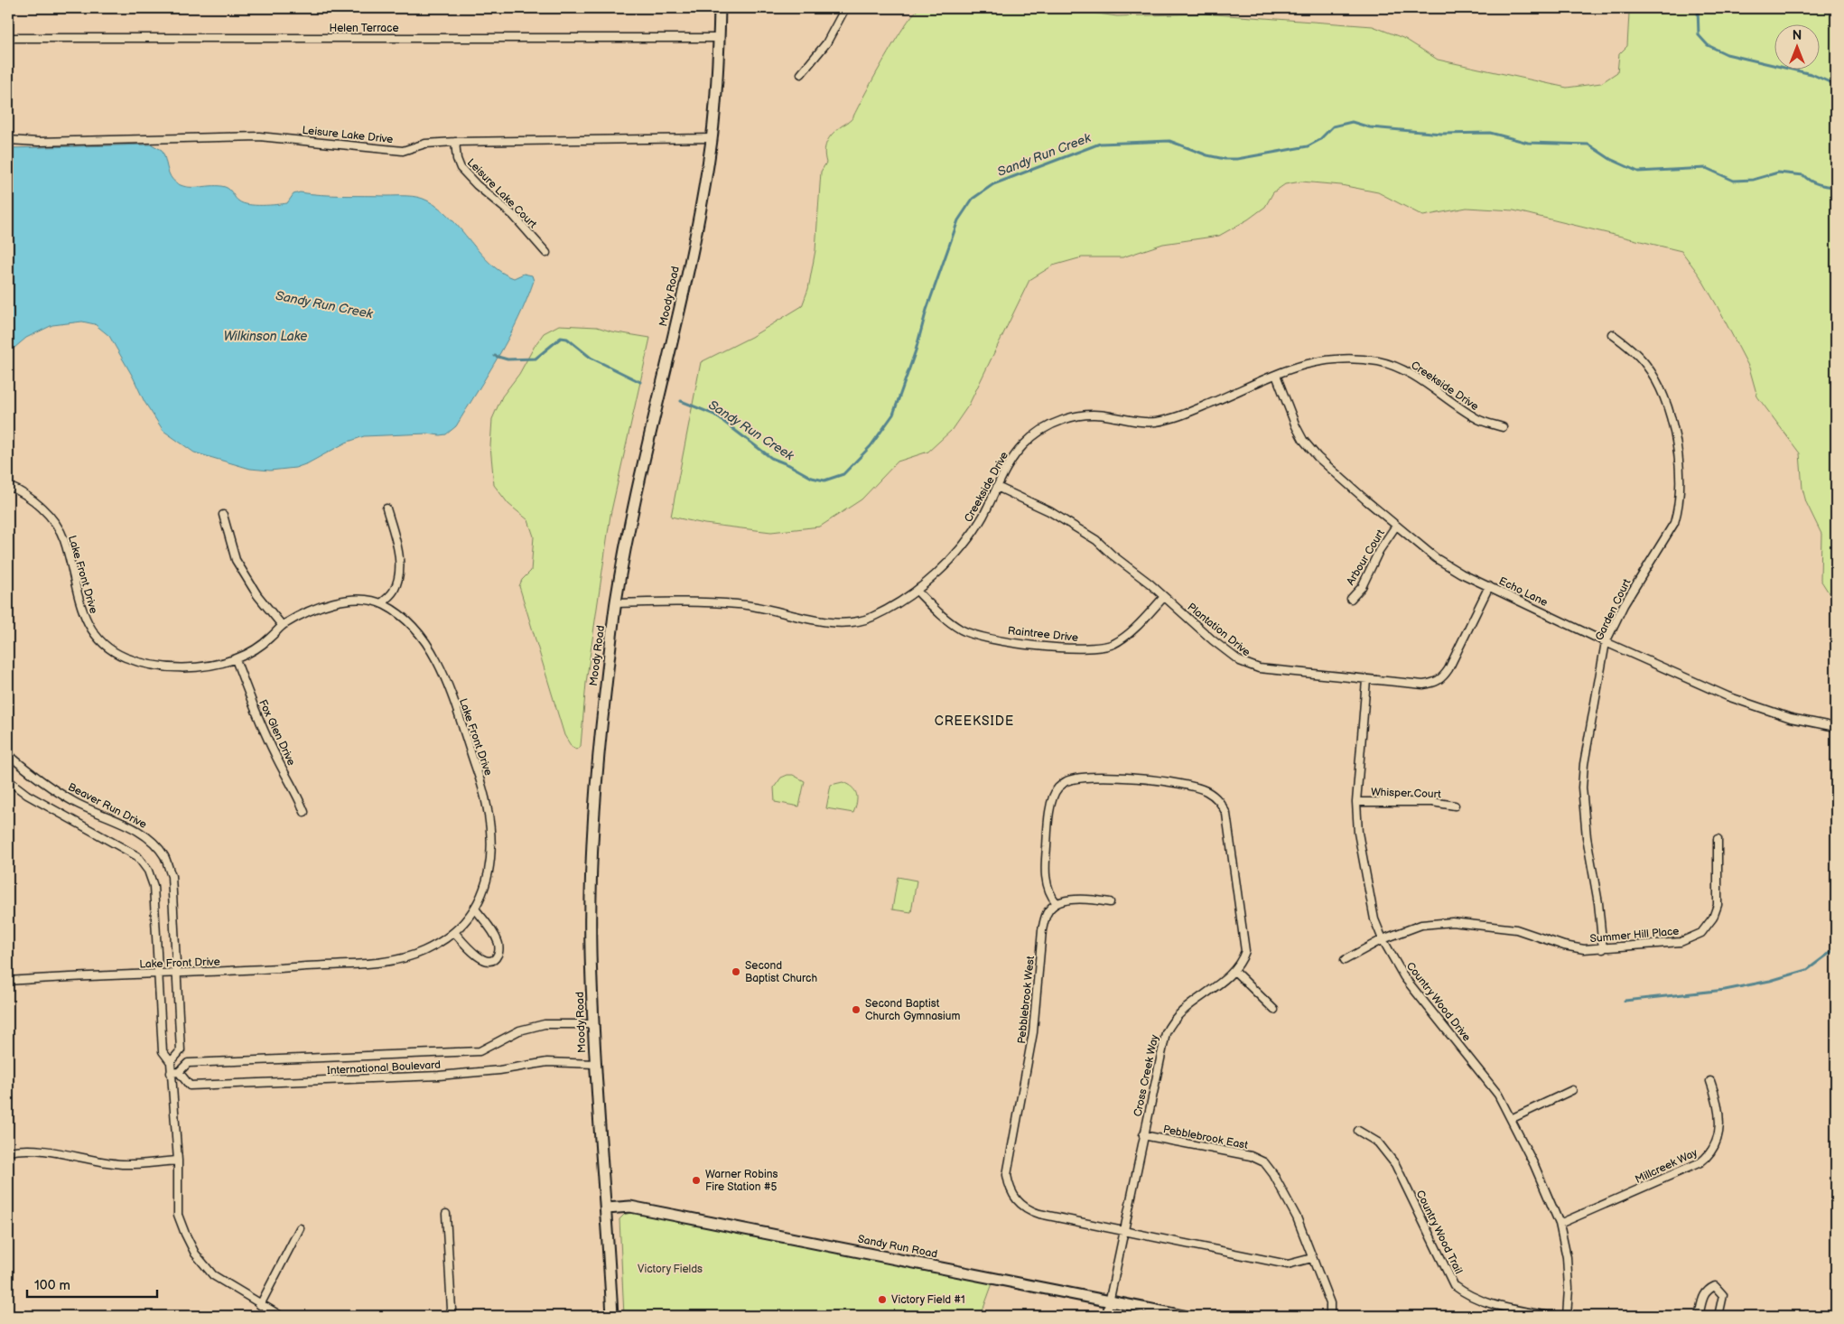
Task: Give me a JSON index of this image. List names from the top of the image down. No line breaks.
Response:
{"streets":{"main road":["Moody Road","Sandy Run Road"],"street":["Helen Terrace","Leisure Lake Drive","Leisure Lake Court","Creekside Drive","Arbour Court","Lake Front Drive","Echo Lane","Garden Court","Plantation Drive","Raintree Drive","Fox Glen Drive","Whisper Court","Beaver Run Drive","Summer Hill Place","Pebblebrook West","Country Wood Drive","International Boulevard","Cross Creek Way","Pebblebrook East","Millcreek Way","Country Wood Trail"]},"crossings":[["Helen Terrace","Moody Road"],["Leisure Lake Drive","Leisure Lake Court"],["Leisure Lake Drive","Moody Road"],["Moody Road","Creekside Drive"],["Moody Road","International Boulevard"],["Moody Road","Sandy Run Road"],["Creekside Drive","Echo Lane"],["Creekside Drive","Plantation Drive"],["Creekside Drive","Raintree Drive"],["Arbour Court","Echo Lane"],["Lake Front Drive","Fox Glen Drive"],["Lake Front Drive","Beaver Run Drive"],["Echo Lane","Garden Court"],["Echo Lane","Plantation Drive"],["Garden Court","Summer Hill Place"],["Plantation Drive","Raintree Drive"],["Plantation Drive","Country Wood Drive"],["Whisper Court","Country Wood Drive"],["Summer Hill Place","Country Wood Drive"],["Pebblebrook West","Cross Creek Way"],["Country Wood Drive","Millcreek Way"],["Cross Creek Way","Pebblebrook East"],["Cross Creek Way","Sandy Run Road"]],"districts":["CREEKSIDE"],"water":["Sandy Run Creek","Wilkinson Lake"],"parks":["Victory Fields"],"places":["Second Baptist Church","Second Baptist Church Gymnasium","Warner Robins Fire Station #5","Victory Field #1"],"scale_bar":"100 m","north":"top"}
